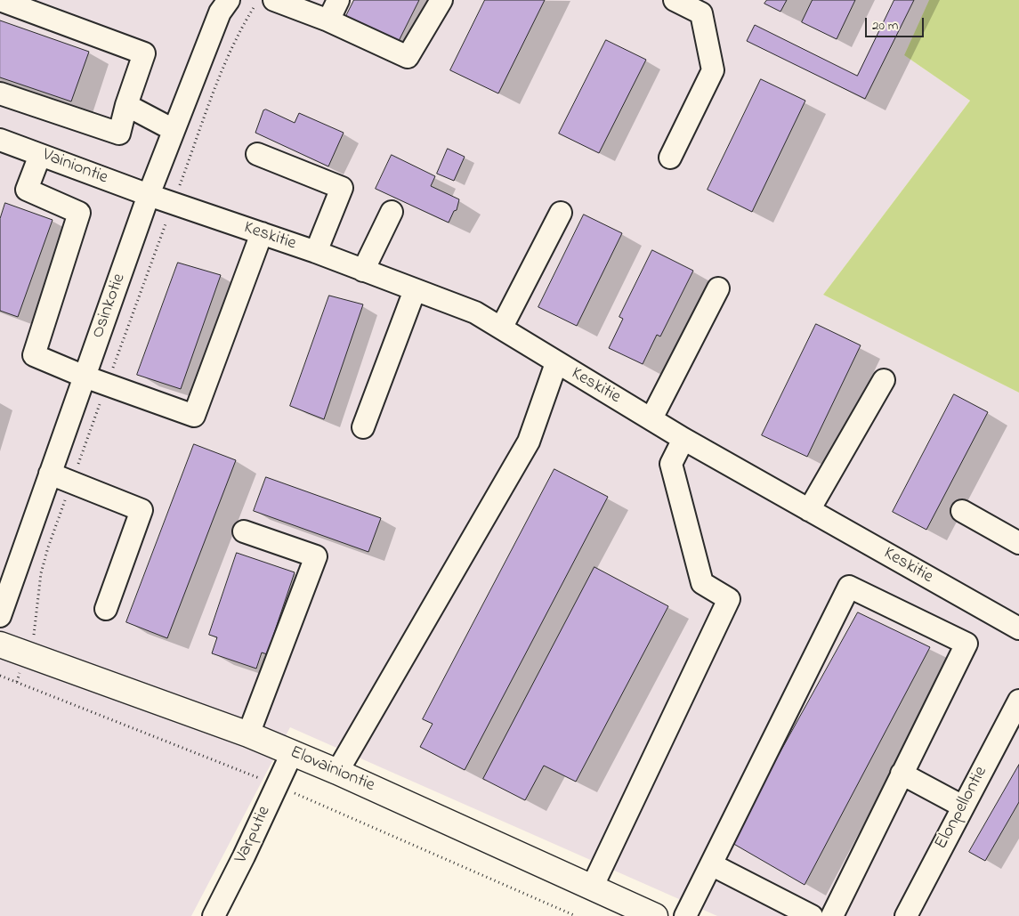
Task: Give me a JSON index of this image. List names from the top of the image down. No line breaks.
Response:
{"streets":{"main road":["Elovainiontie"],"street":["Vainiontie","Keskitie","Osinkotie","Elonpellontie","Varputie"]},"crossings":[["Vainiontie","Keskitie"],["Vainiontie","Osinkotie"],["Keskitie","Osinkotie"],["Elovainiontie","Varputie"]],"scale_bar":"20 m"}
